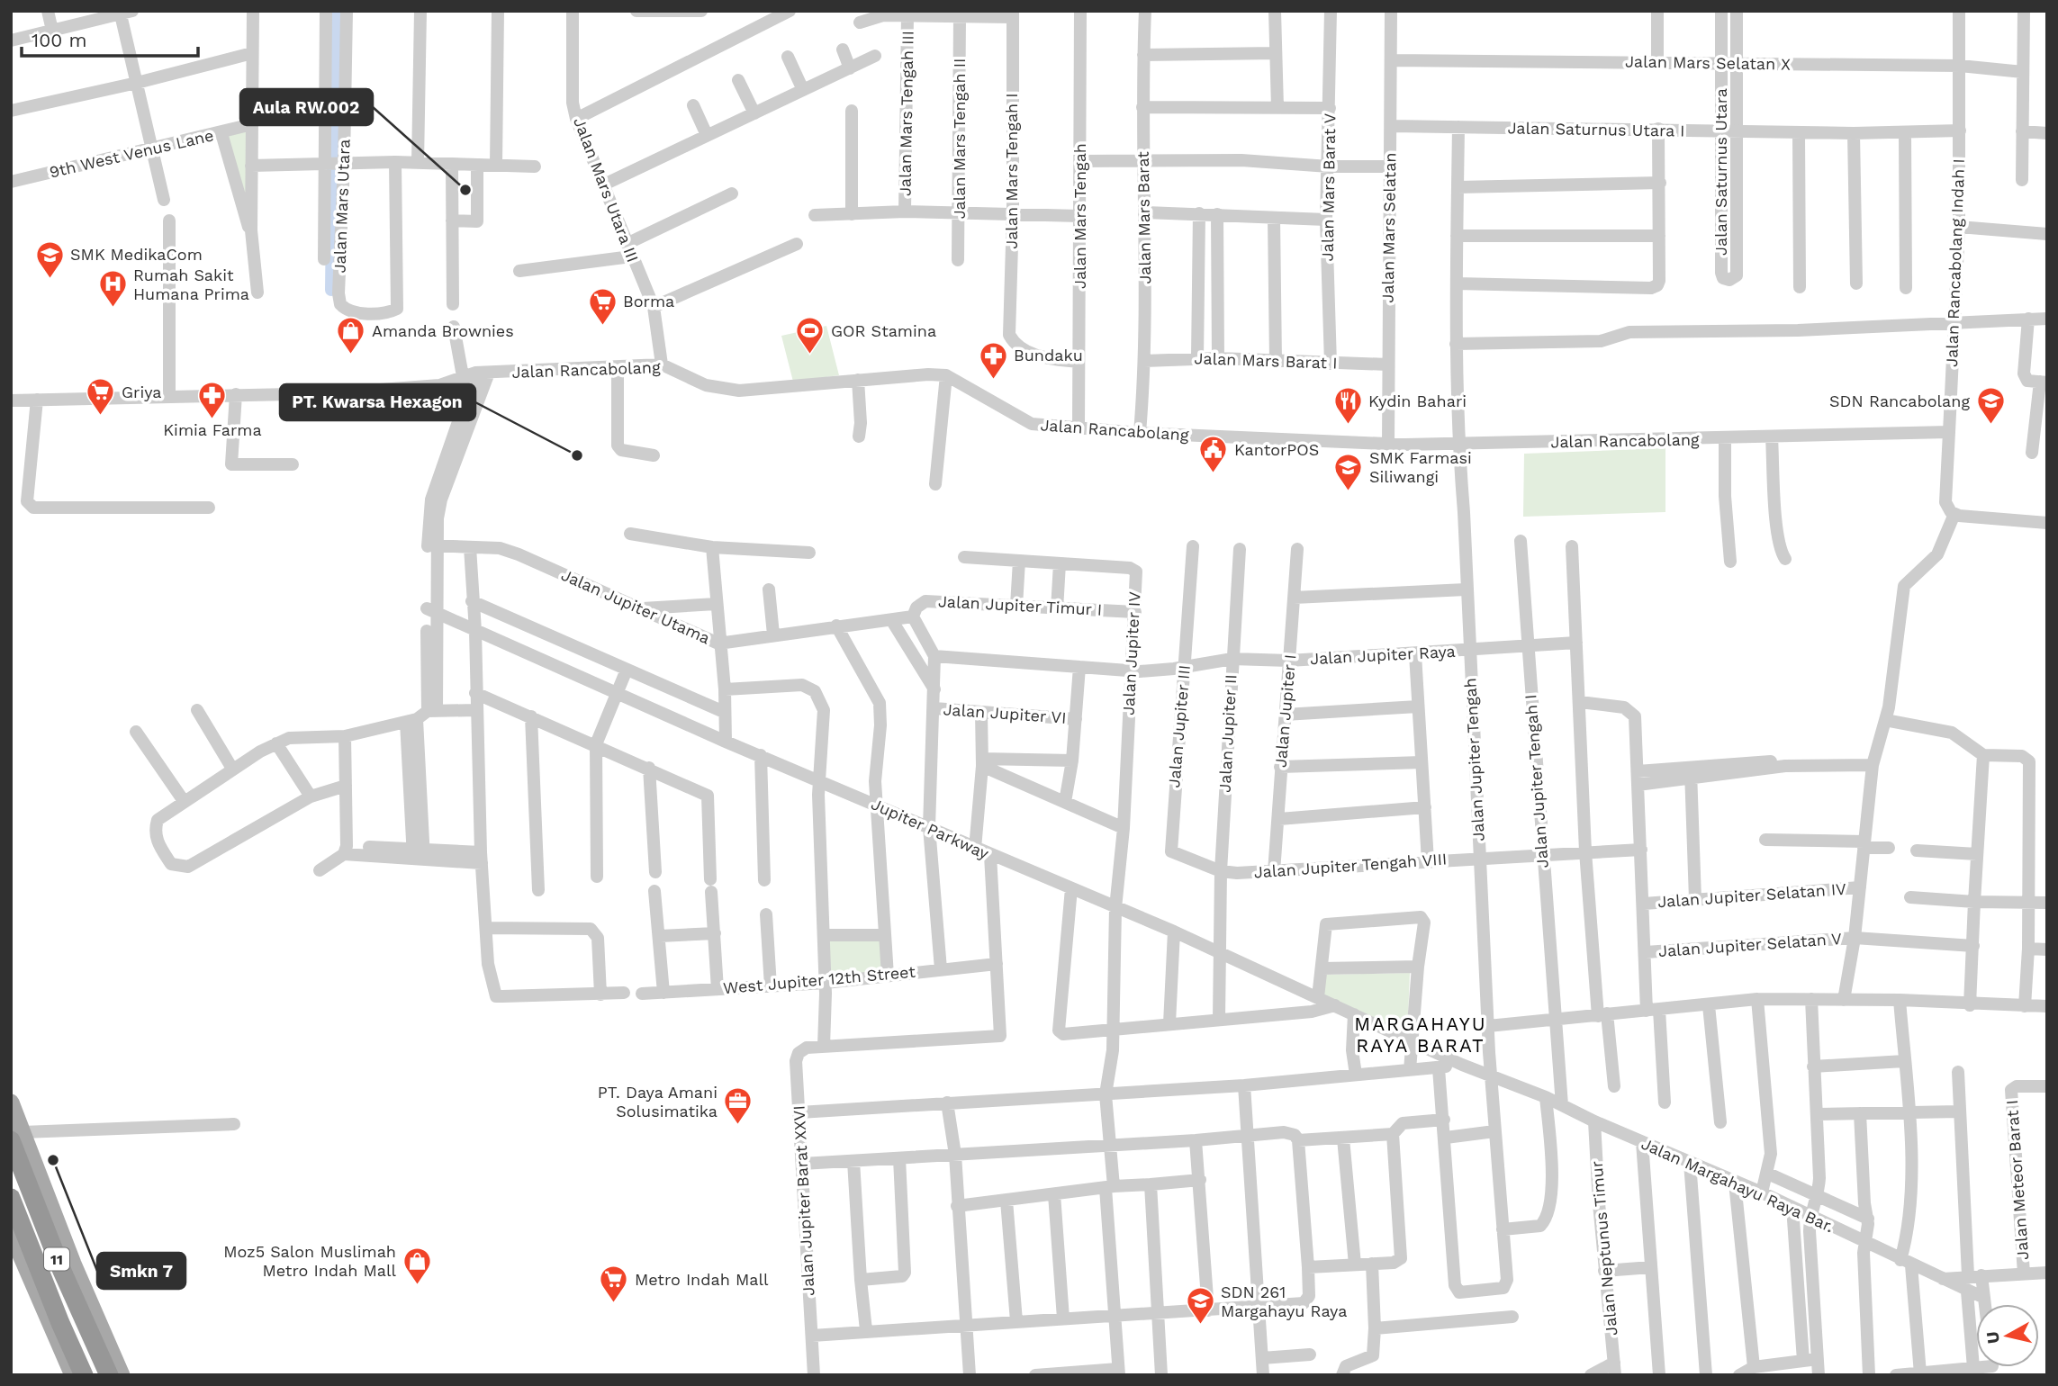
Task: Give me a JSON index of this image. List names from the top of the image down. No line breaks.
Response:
{"streets":{"highway":["11"],"street":["Jalan Mars Selatan X","Jalan Mars Tengah III","Jalan Saturnus Utara I","Jalan Mars Tengah II","9th West Venus Lane","Jalan Mars Tengah I","Jalan Saturnus Utara","Jalan Mars Barat V","Jalan Mars Utara III","Jalan Mars Utara","Jalan Mars Tengah","Jalan Mars Barat","Jalan Mars Selatan","Jalan Rancabolang Indah I","Jalan Mars Barat I","Jalan Rancabolang","Jalan Jupiter Timur I","Jalan Jupiter Utama","Jalan Jupiter IV","Jalan Jupiter Raya","Jalan Jupiter I","Jalan Jupiter VI","Jalan Jupiter III","Jalan Jupiter II","Jalan Jupiter Tengah","Jalan Jupiter Tengah I","Jupiter Parkway","Jalan Jupiter Tengah VIII","Jalan Jupiter Selatan IV","Jalan Jupiter Selatan V","West Jupiter 12th Street","Jalan Meteor Barat I","Jalan Margahayu Raya Bar.","Jalan Jupiter Barat XXVI","Jalan Neptunus Timur"]},"crossings":[["Jalan Mars Selatan X","Jalan Saturnus Utara"],["Jalan Mars Selatan X","Jalan Mars Selatan"],["Jalan Mars Selatan X","Jalan Rancabolang Indah I"],["Jalan Saturnus Utara I","Jalan Saturnus Utara"],["Jalan Saturnus Utara I","Jalan Mars Selatan"],["Jalan Saturnus Utara I","Jalan Rancabolang Indah I"],["Jalan Saturnus Utara I","Jalan Jupiter Tengah"],["Jalan Mars Tengah I","Jalan Mars Tengah"],["Jalan Mars Barat V","Jalan Mars Barat I"],["Jalan Mars Utara III","Jalan Rancabolang"],["Jalan Mars Tengah","Jalan Rancabolang"],["Jalan Mars Barat","Jalan Mars Barat I"],["Jalan Mars Barat","Jalan Rancabolang"],["Jalan Mars Selatan","Jalan Mars Barat I"],["Jalan Mars Selatan","Jalan Rancabolang"],["Jalan Rancabolang Indah I","Jalan Rancabolang"],["Jalan Rancabolang","Jalan Jupiter Tengah"],["Jalan Jupiter Timur I","Jalan Jupiter Utama"],["Jalan Jupiter Timur I","Jalan Jupiter IV"],["Jalan Jupiter IV","Jalan Jupiter Raya"],["Jalan Jupiter IV","Jupiter Parkway"],["Jalan Jupiter Raya","Jalan Jupiter I"],["Jalan Jupiter Raya","Jalan Jupiter III"],["Jalan Jupiter Raya","Jalan Jupiter II"],["Jalan Jupiter Raya","Jalan Jupiter Tengah"],["Jalan Jupiter Raya","Jalan Jupiter Tengah I"],["Jalan Jupiter I","Jalan Jupiter Tengah VIII"],["Jalan Jupiter III","Jalan Jupiter II"],["Jalan Jupiter III","Jalan Jupiter Tengah VIII"],["Jalan Jupiter II","Jupiter Parkway"],["Jalan Jupiter II","Jalan Jupiter Tengah VIII"],["Jalan Jupiter Tengah","Jalan Jupiter Tengah VIII"],["Jalan Jupiter Tengah","Jalan Margahayu Raya Bar."],["Jalan Jupiter Tengah I","Jalan Jupiter Tengah VIII"],["Jalan Jupiter Tengah I","Jalan Margahayu Raya Bar."],["Jupiter Parkway","Jalan Margahayu Raya Bar."],["Jalan Margahayu Raya Bar.","Jalan Neptunus Timur"]],"districts":["MARGAHAYU RAYA BARAT"],"places":{"other":["Aula RW.002","PT. Kwarsa Hexagon","Smkn 7"],"school or university":["SMK MedikaCom","SDN Rancabolang","SMK Farmasi Siliwangi","SDN 261 Margahayu Raya"],"hospital":["Rumah Sakit Humana Prima"],"supermarket":["Borma","Griya","Metro Indah Mall"],"shop":["Amanda Brownies","Moz5 Salon Muslimah Metro Indah Mall"],"sports":["GOR Stamina"],"pharmacy":["Bundaku","Kimia Farma"],"restaurant":["Kydin Bahari"],"public building":["KantorPOS"],"office":["PT. Daya Amani Solusimatika"]},"scale_bar":"100 m","north":"left"}
